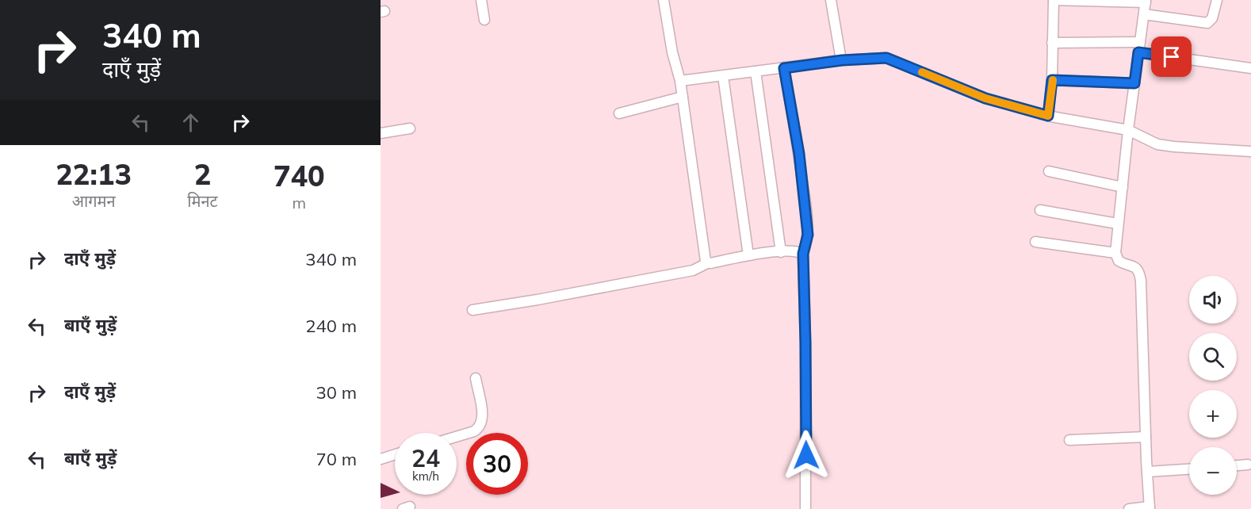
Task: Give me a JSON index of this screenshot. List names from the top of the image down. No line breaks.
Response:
{"page":{"turn":["340 m","दाएँ मुड़ें"],"eta":["22:13","आगमन","2","मिनट","740","m"],"list":[{"name":"दाएँ मुड़ें","value":"340 m"},{"name":"बाएँ मुड़ें","value":"240 m"},{"name":"दाएँ मुड़ें","value":"30 m"},{"name":"बाएँ मुड़ें","value":"70 m"}],"map_buttons":["+","−"],"speed":"24 km/h","limit":"30"}}
